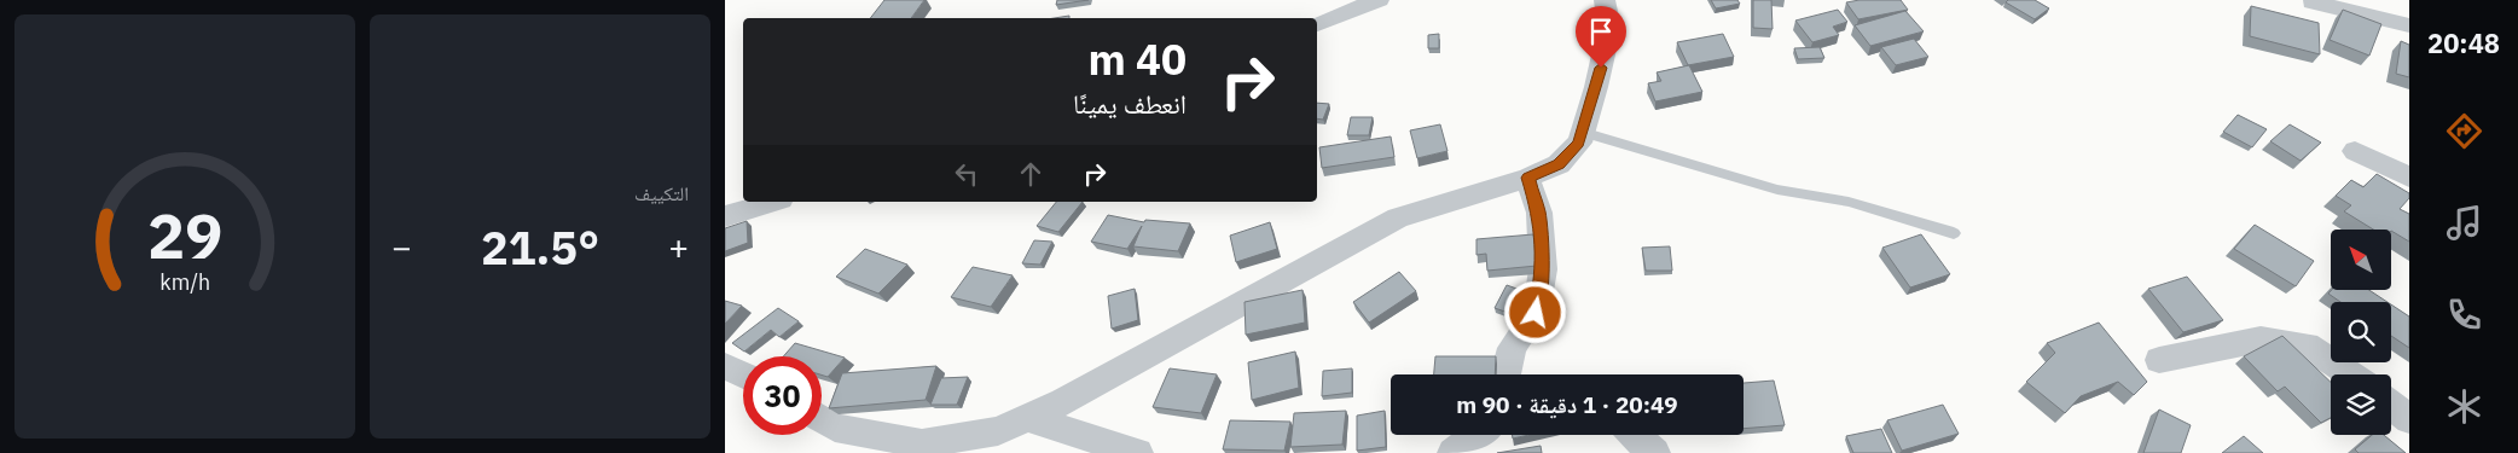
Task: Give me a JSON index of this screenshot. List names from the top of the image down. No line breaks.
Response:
{"north":"top left","page":{"tabs":"20:48","tile":"التكييف","turn":["40 m","انعطف يمينًا"],"heat":["−","21.5°","+"],"limit":"30","trip":"20:49 · 1 دقيقة · 90 m","gauge":["29","km/h"]}}
